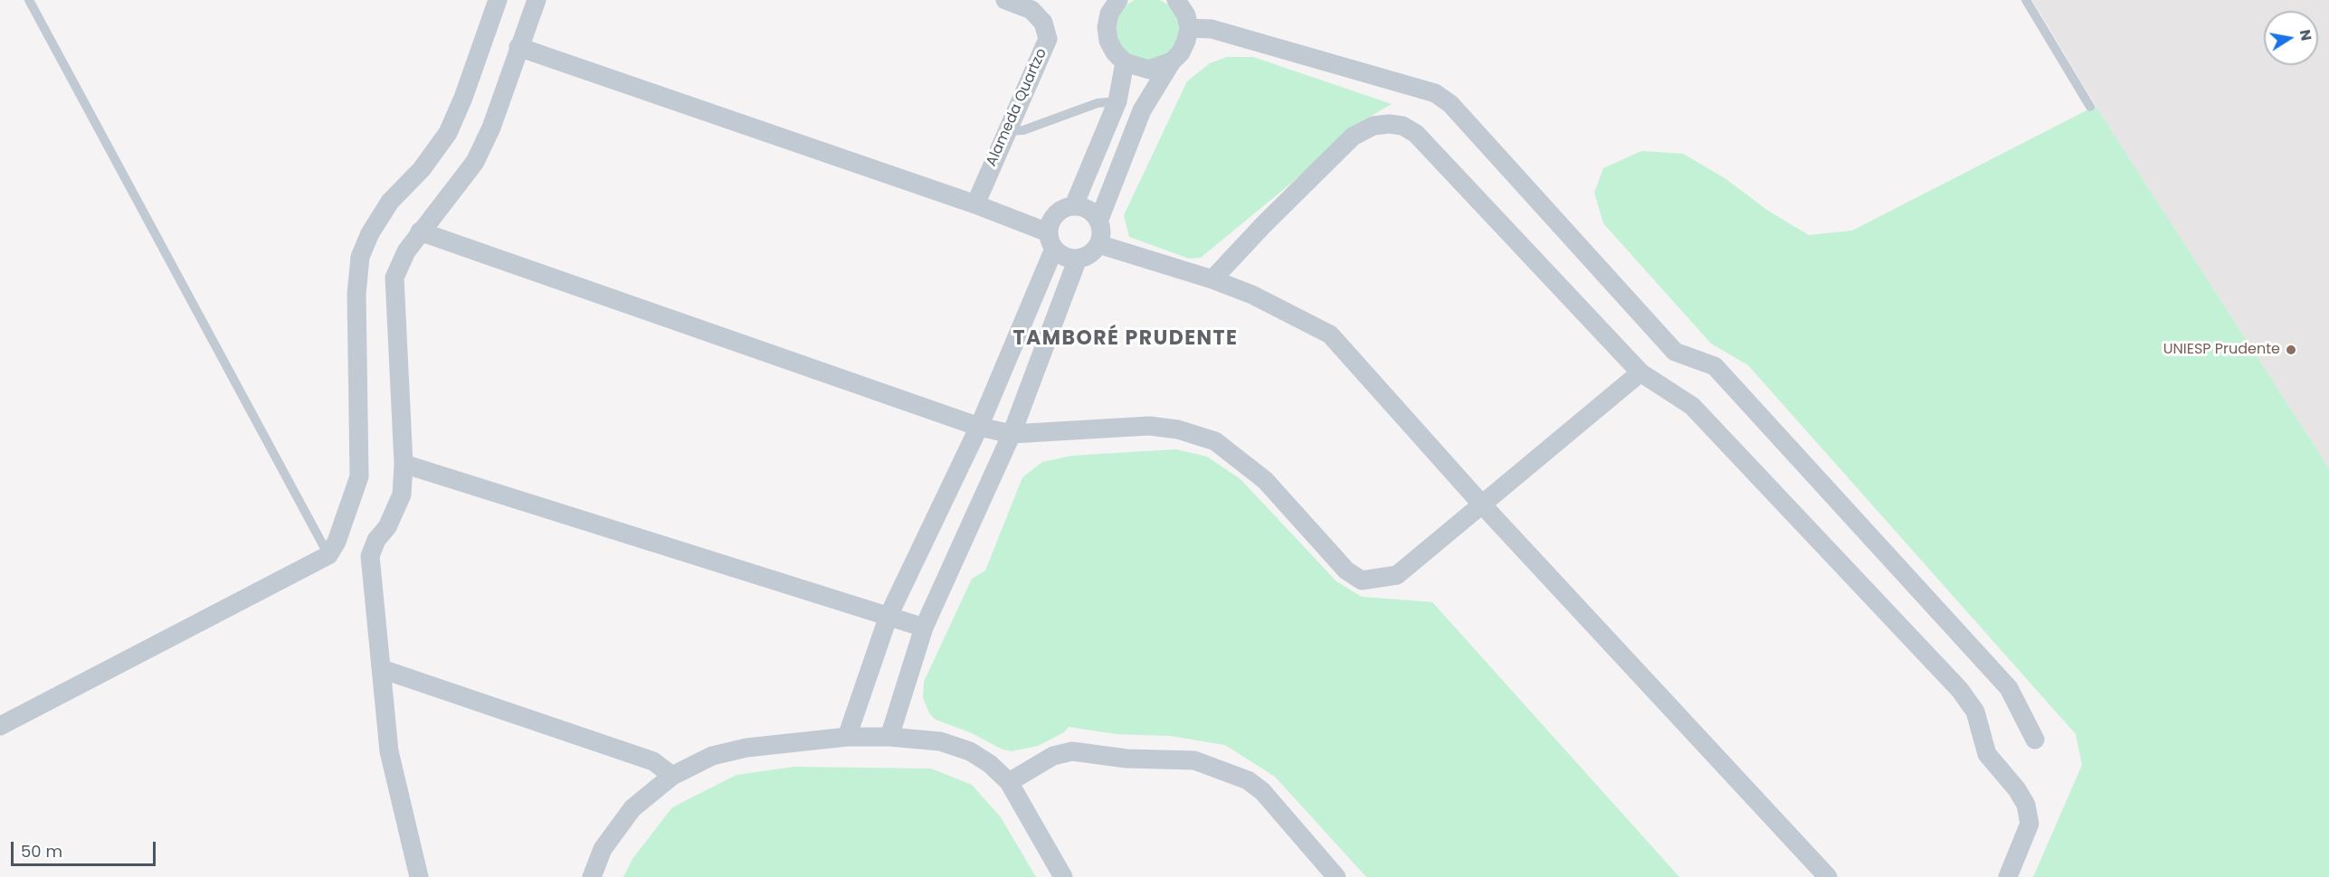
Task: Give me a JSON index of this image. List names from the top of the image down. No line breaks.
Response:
{"streets":{"street":["Alameda Quartzo"]},"districts":["TAMBORÉ PRUDENTE"],"places":["UNIESP Prudente"],"scale_bar":"50 m","north":"right"}
